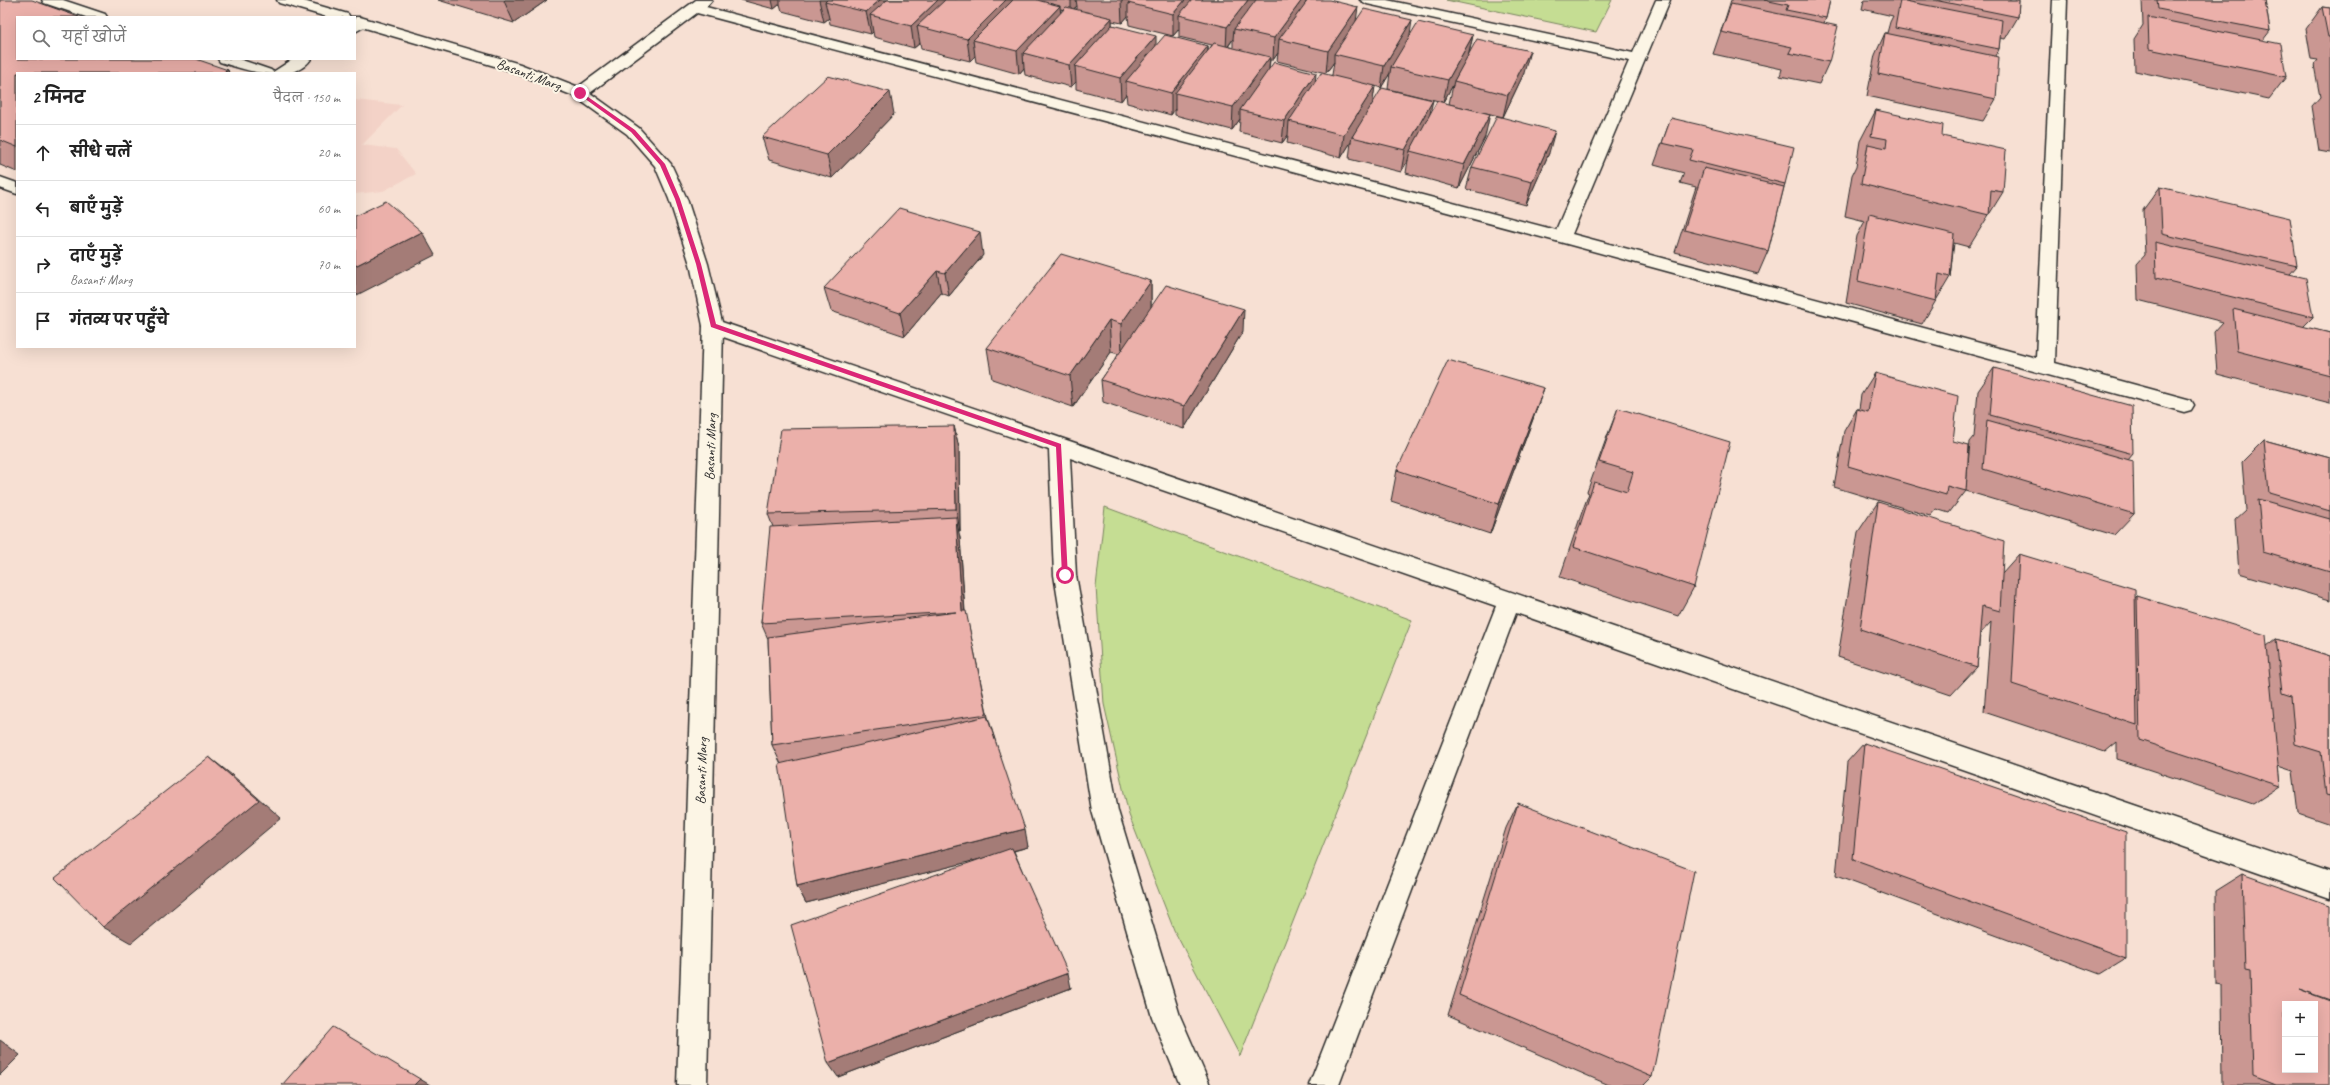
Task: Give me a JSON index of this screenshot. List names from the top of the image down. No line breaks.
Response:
{"streets":{"street":["Basanti Marg"]},"page":{"search":"यहाँ खोजें","heading":["2 मिनट","पैदल · 150 m"],"list":[["सीधे चलें","20 m"],["बाएँ मुड़ें","60 m"],["दाएँ मुड़ें","Basanti Marg","70 m"],"गंतव्य पर पहुँचे"],"map_buttons":["+","−"]}}
